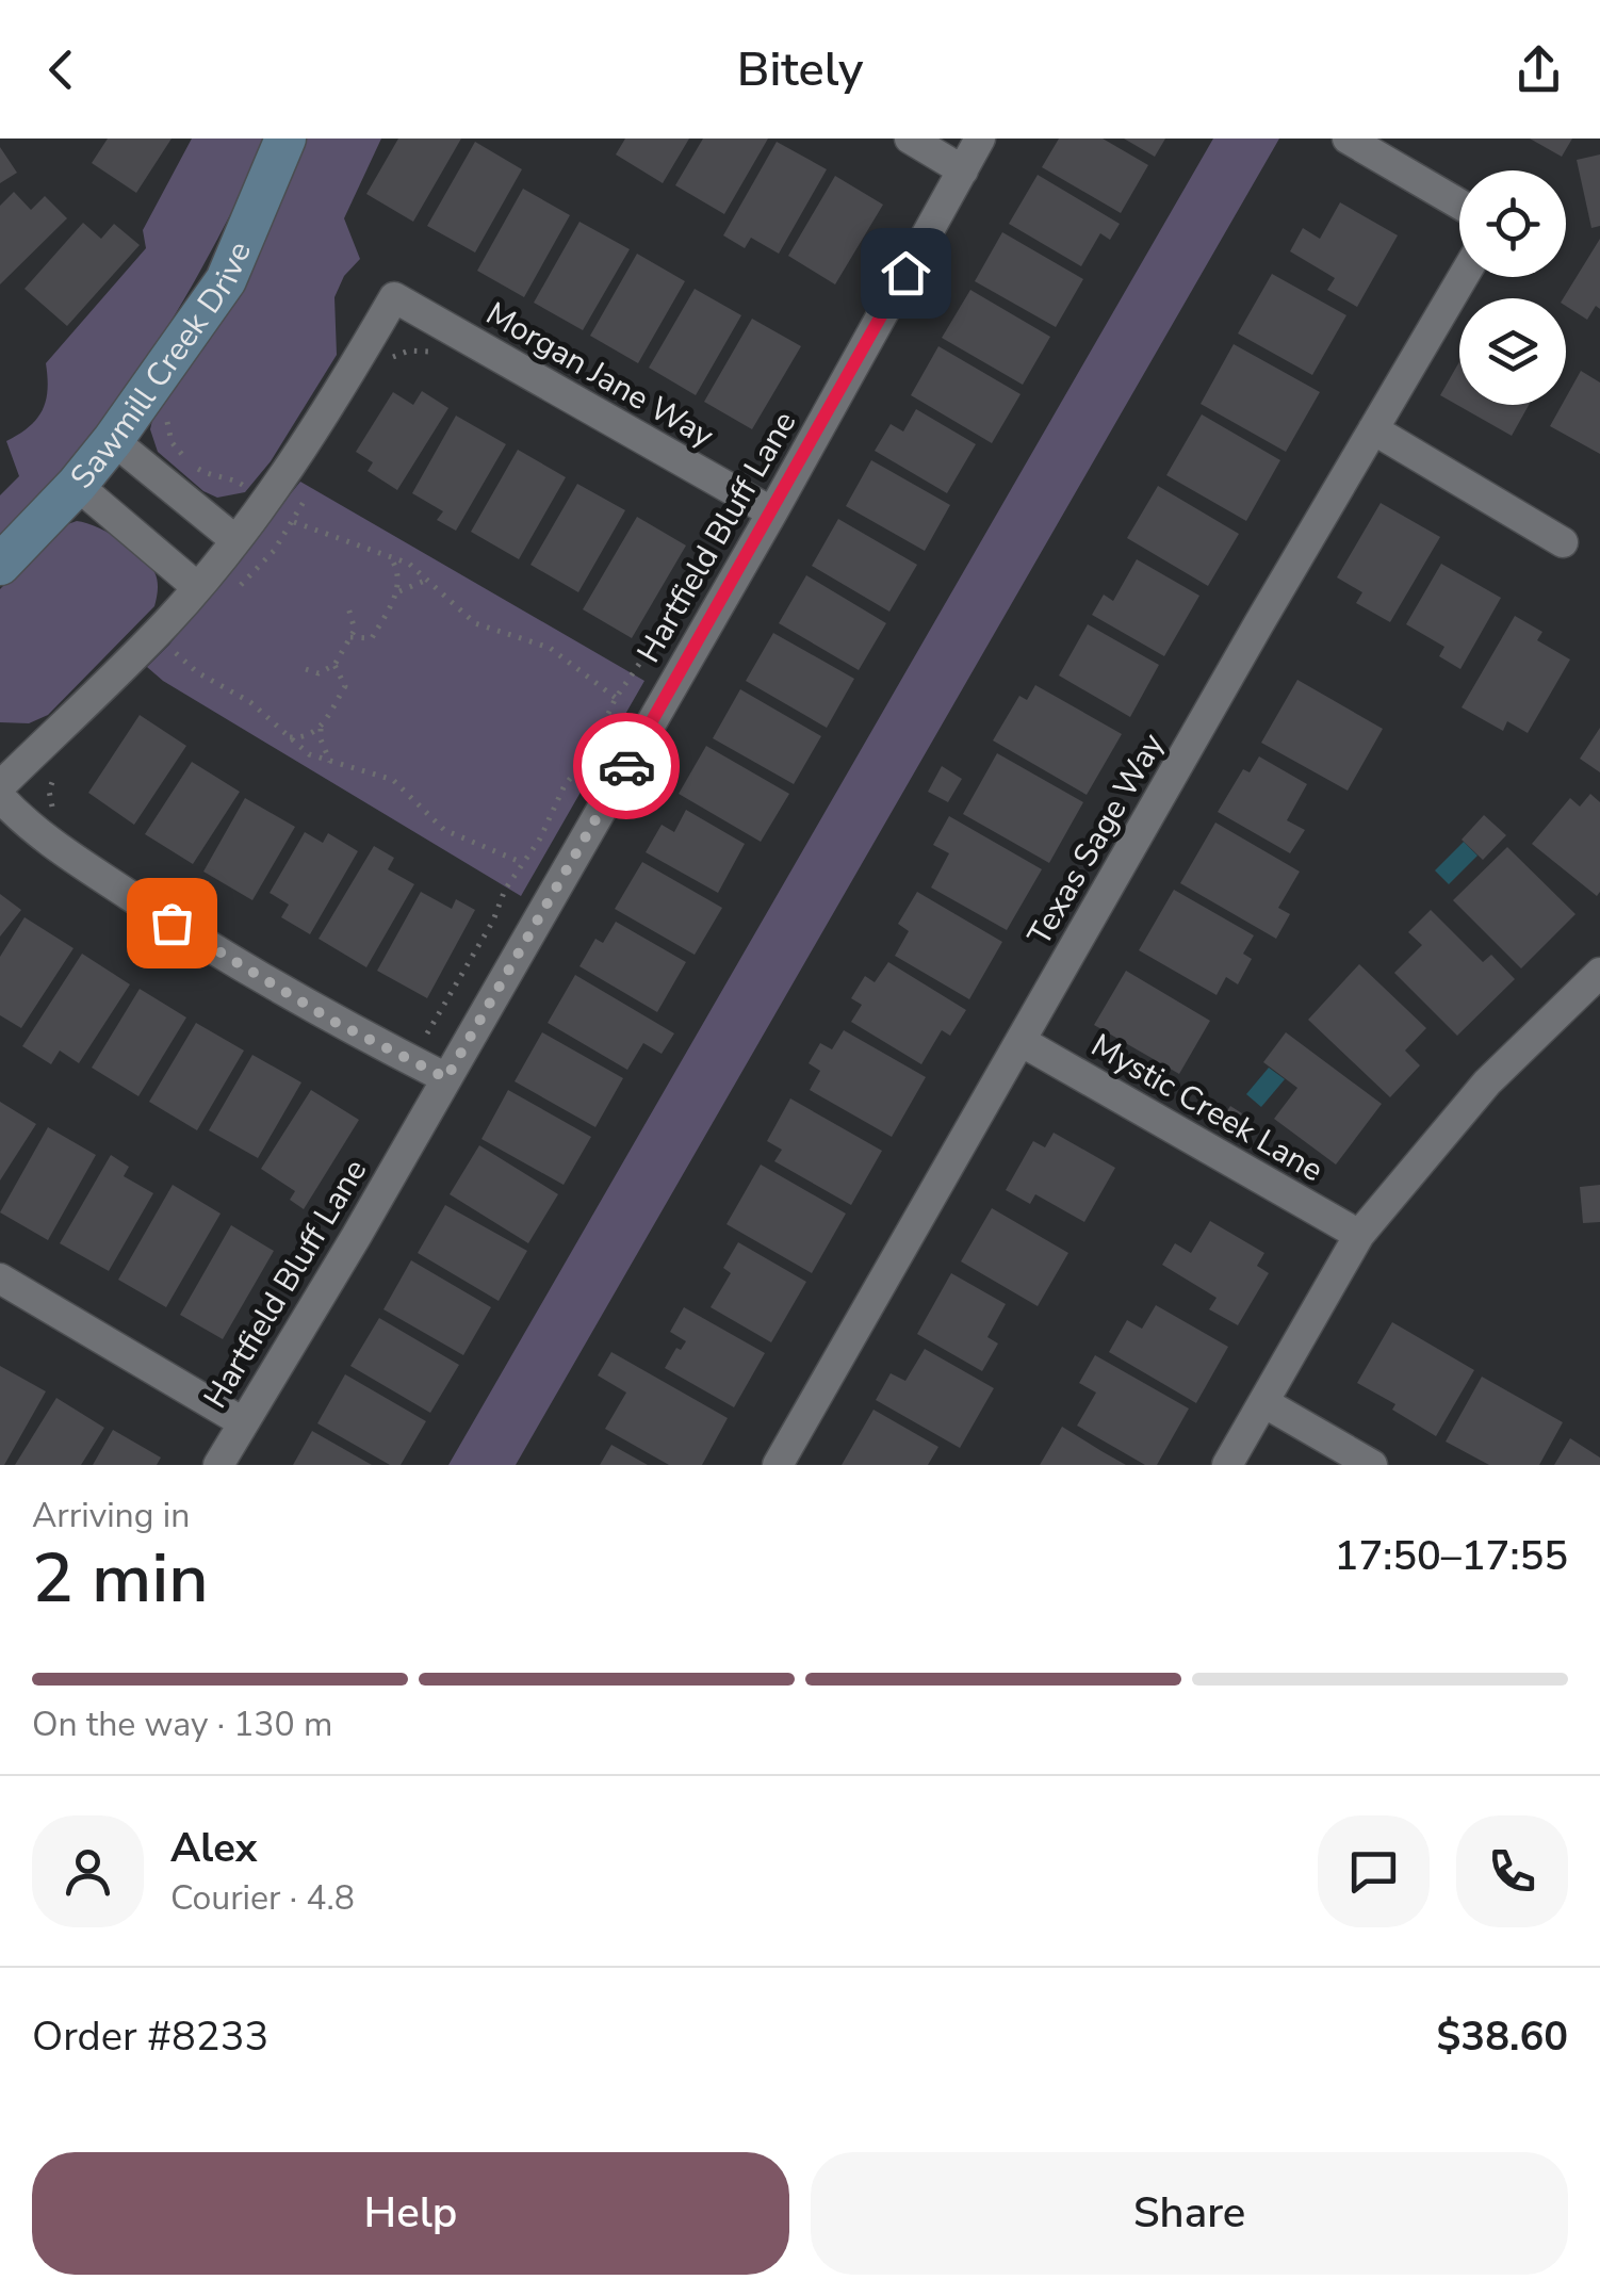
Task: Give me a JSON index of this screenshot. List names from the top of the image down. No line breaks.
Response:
{"streets":{"street":["Sawmill Creek Drive","Morgan Jane Way","Hartfield Bluff Lane","Texas Sage Way","Mystic Creek Lane"]},"crossings":[["Morgan Jane Way","Hartfield Bluff Lane"],["Texas Sage Way","Mystic Creek Lane"]],"page":{"header":"Bitely","heading":["2 min","Arriving in","17:50–17:55"],"panel":["Alex","Courier · 4.8","Order #8233","$38.60"],"bar":"On the way · 130 m","buttons":["Help","Share"]}}
